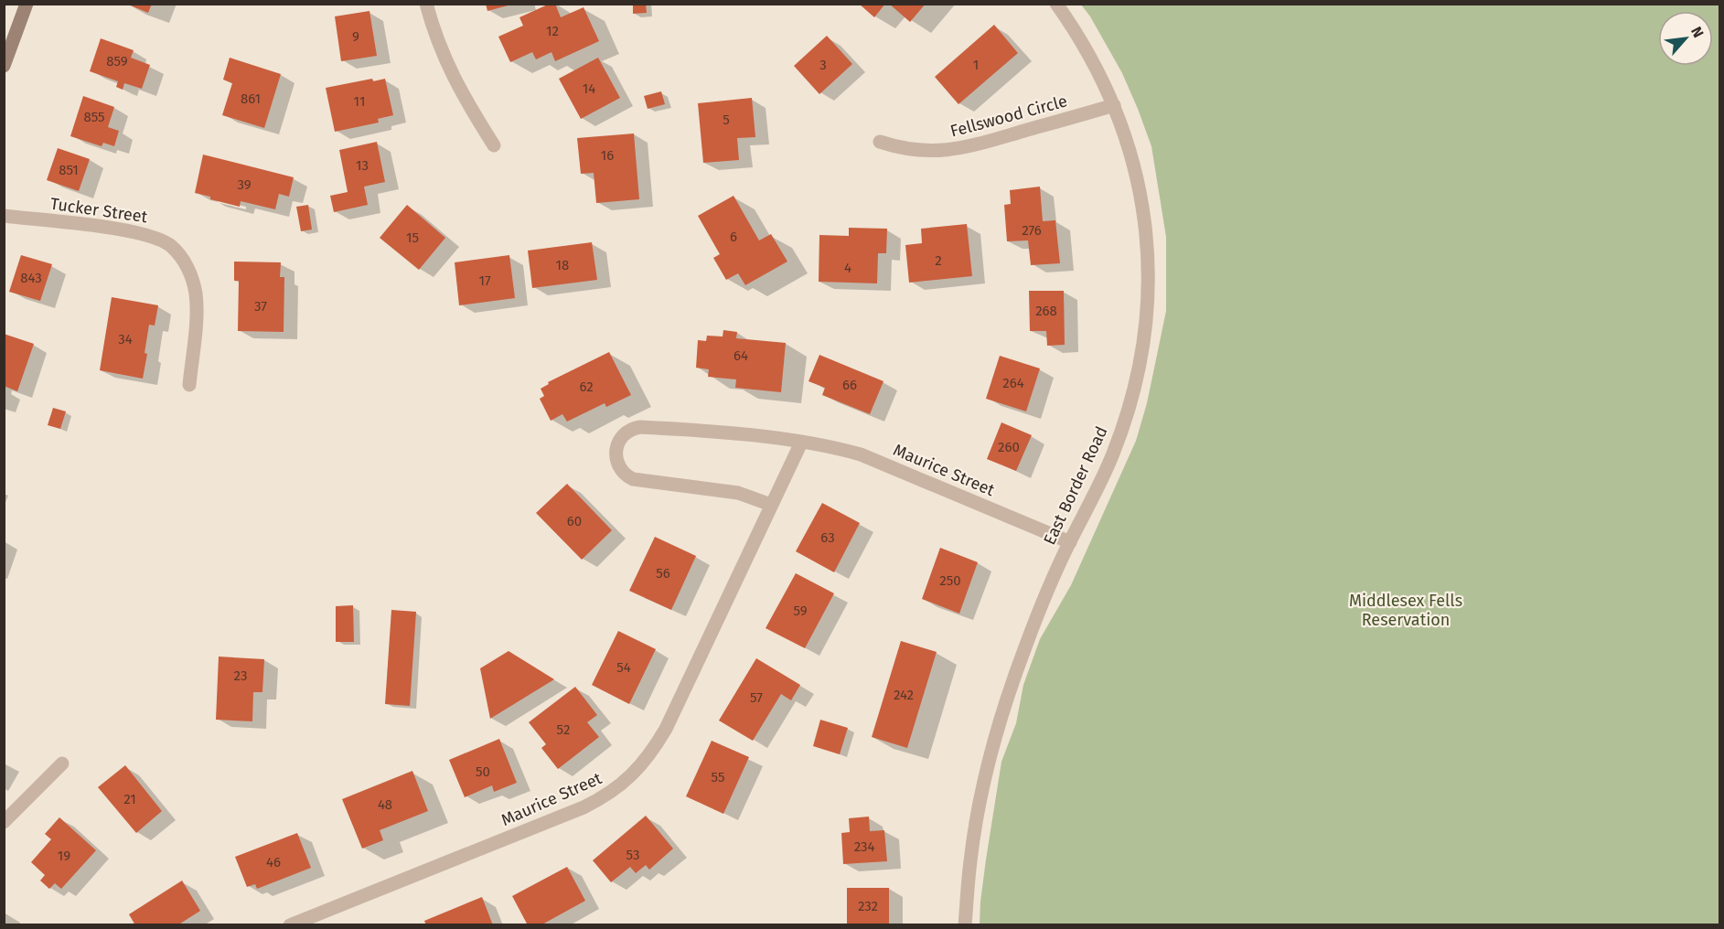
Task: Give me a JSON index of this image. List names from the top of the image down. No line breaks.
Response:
{"streets":{"street":["Fellswood Circle","Tucker Street","Maurice Street","East Border Road"]},"crossings":[["Fellswood Circle","East Border Road"],["Maurice Street","East Border Road"]],"parks":["Middlesex Fells Reservation"],"house_numbers":["12","9","859","3","1","14","861","11","855","5","16","13","851","39","276","6","15","2","18","4","843","17","37","268","34","64","264","66","62","260","60","63","56","250","59","54","23","242","57","52","50","55","21","48","234","53","19","46","232"],"north":"top right"}
